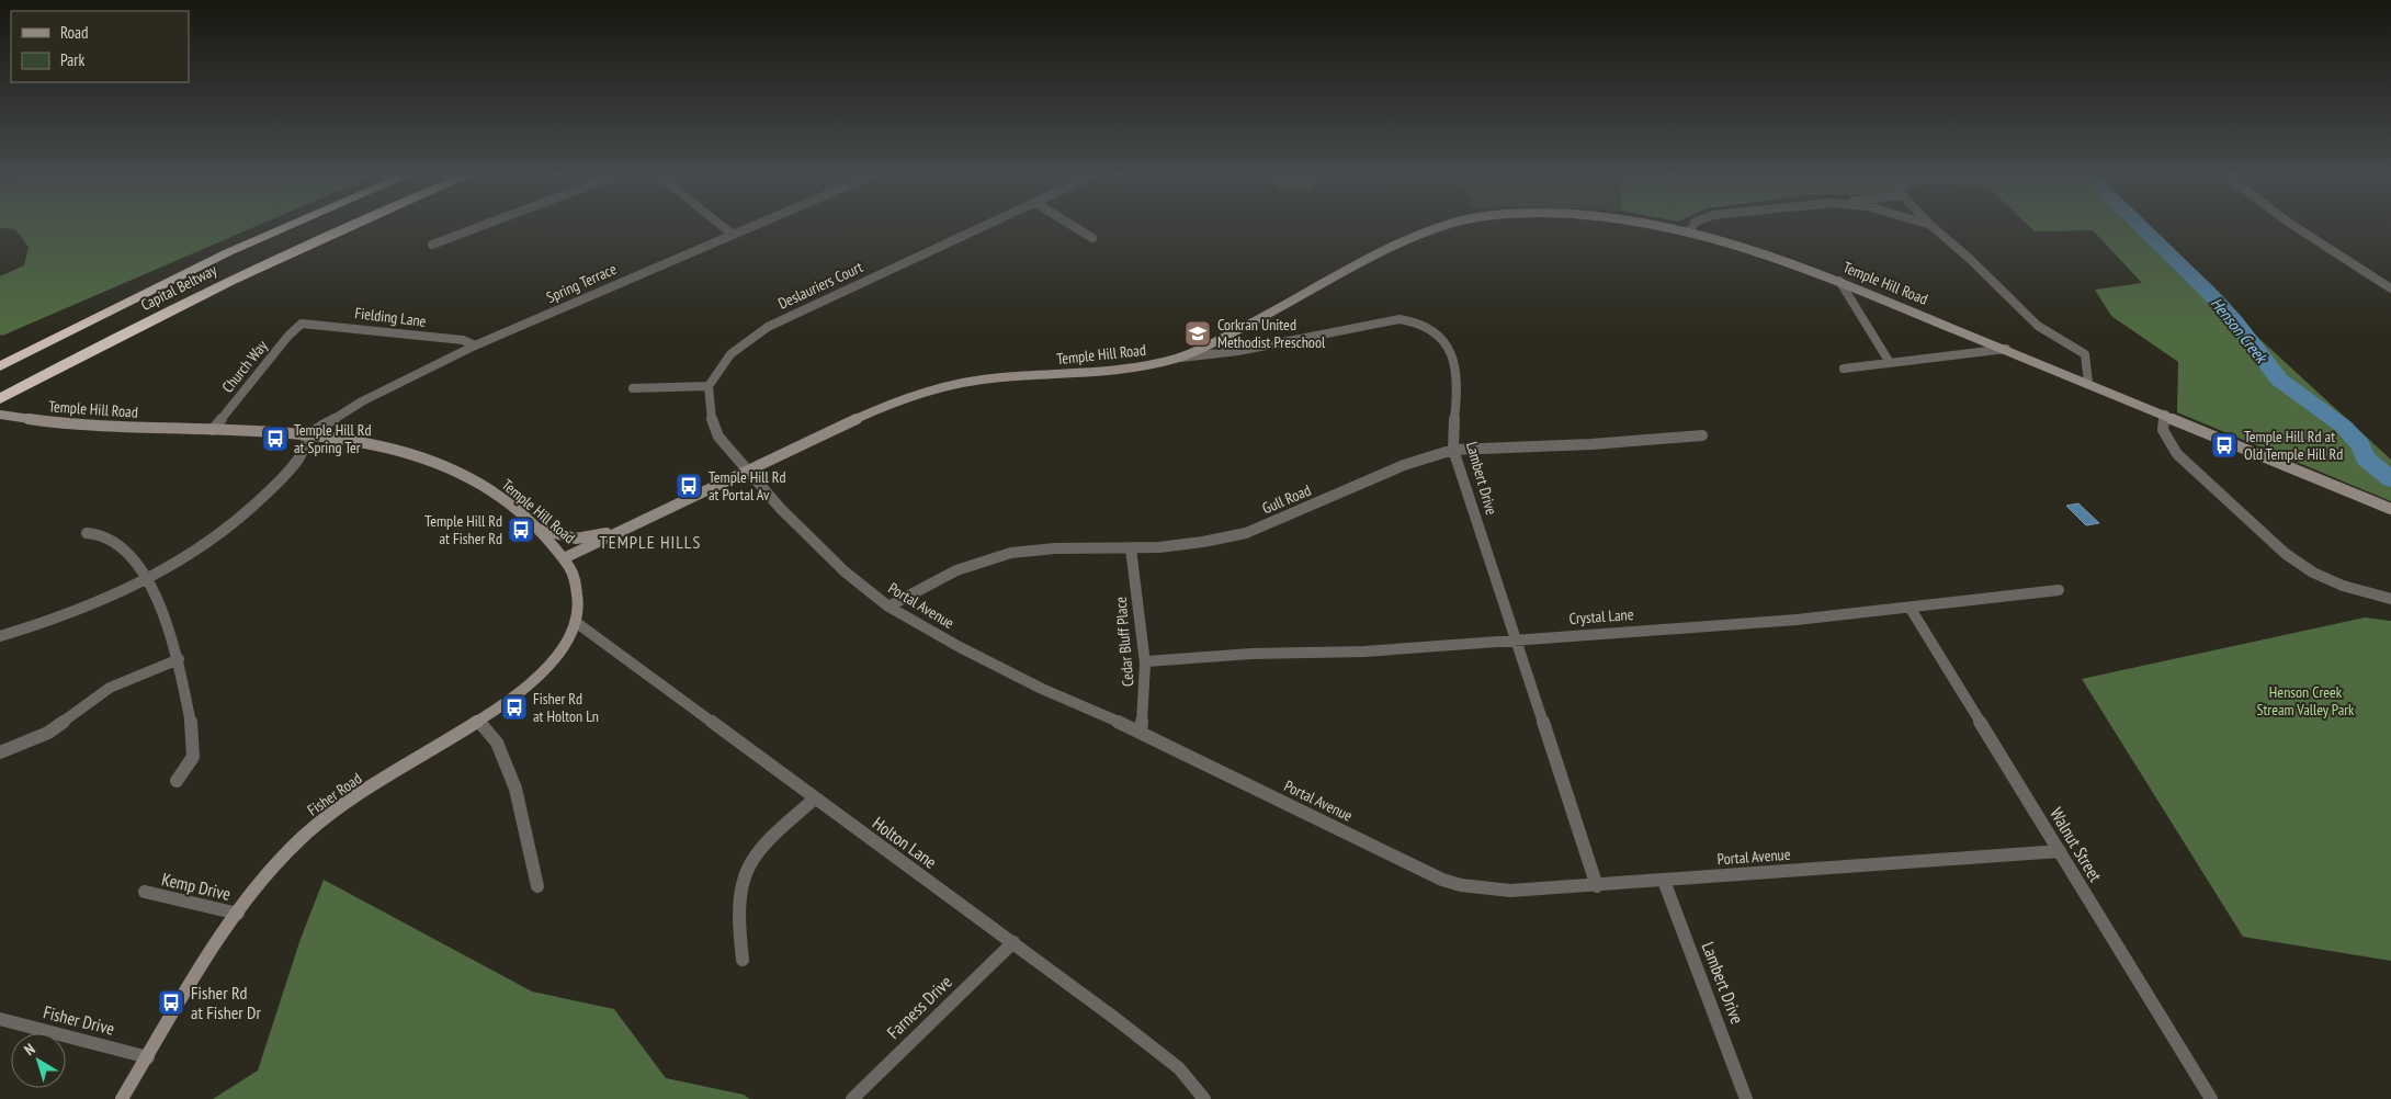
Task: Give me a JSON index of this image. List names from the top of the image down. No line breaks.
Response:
{"streets":{"highway":["Capital Beltway"],"main road":["Temple Hill Road","Fisher Road"],"street":["Spring Terrace","Deslauriers Court","Fielding Lane","Church Way","Lambert Drive","Gull Road","Portal Avenue","Crystal Lane","Cedar Bluff Place","Holton Lane","Walnut Street","Kemp Drive","Farness Drive","Fisher Drive"]},"crossings":[["Spring Terrace","Temple Hill Road"],["Spring Terrace","Fielding Lane"],["Temple Hill Road","Church Way"],["Temple Hill Road","Lambert Drive"],["Temple Hill Road","Portal Avenue"],["Temple Hill Road","Fisher Road"],["Deslauriers Court","Portal Avenue"],["Fielding Lane","Church Way"],["Lambert Drive","Gull Road"],["Lambert Drive","Portal Avenue"],["Lambert Drive","Crystal Lane"],["Gull Road","Portal Avenue"],["Gull Road","Cedar Bluff Place"],["Portal Avenue","Cedar Bluff Place"],["Portal Avenue","Walnut Street"],["Crystal Lane","Cedar Bluff Place"],["Crystal Lane","Walnut Street"],["Fisher Road","Holton Lane"],["Fisher Road","Kemp Drive"],["Fisher Road","Fisher Drive"],["Holton Lane","Farness Drive"]],"districts":["TEMPLE HILLS"],"water":["Henson Creek"],"parks":["Henson Creek Stream Valley Park"],"places":{"school or university":["Corkran United Methodist Preschool"],"bus stop":["Temple Hill Rd at Spring Ter","Temple Hill Rd at Old Temple Hill Rd","Temple Hill Rd at Portal Av","Temple Hill Rd at Fisher Rd","Fisher Rd at Holton Ln","Fisher Rd at Fisher Dr"]},"legend":["Road","Park"],"north":"top left"}
